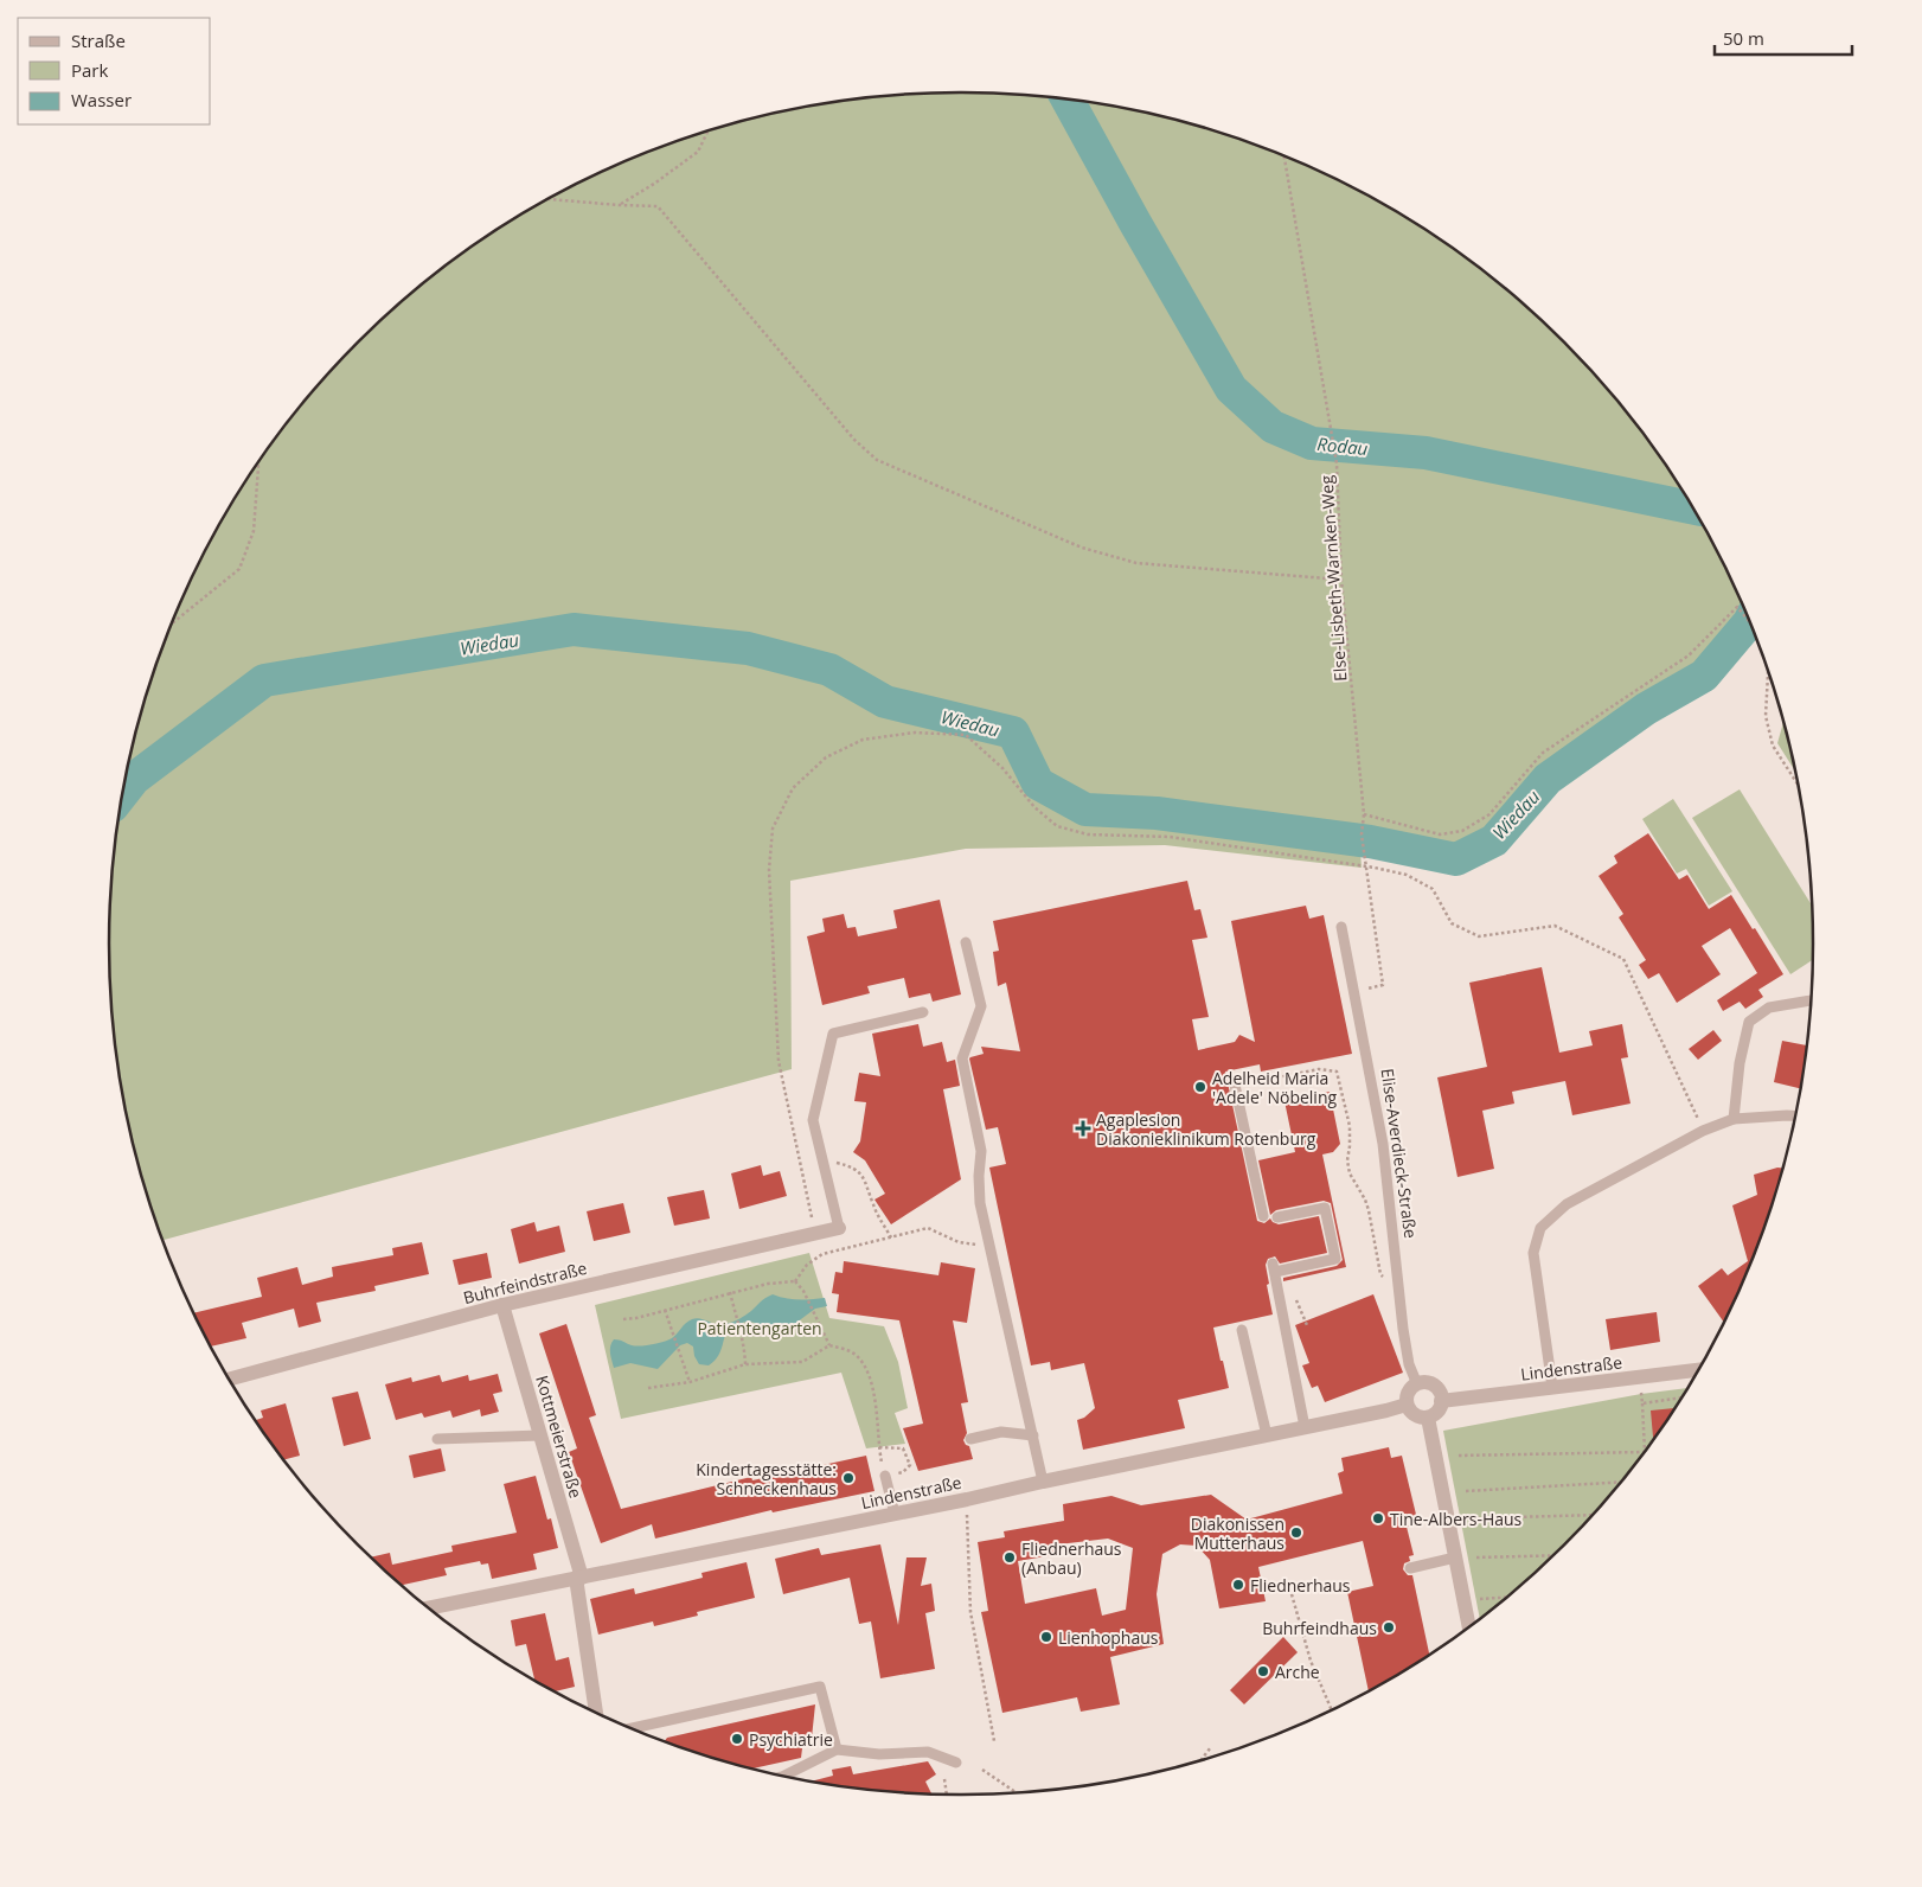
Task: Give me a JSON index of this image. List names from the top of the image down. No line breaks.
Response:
{"streets":{"street":["Buhrfeindstraße","Lindenstraße","Kottmeierstraße"],"lane":["Elise-Averdieck-Straße"],"path":["Else-Lisbeth-Warnken-Weg"]},"crossings":[["Else-Lisbeth-Warnken-Weg","Elise-Averdieck-Straße"],["Elise-Averdieck-Straße","Lindenstraße"],["Buhrfeindstraße","Kottmeierstraße"],["Lindenstraße","Kottmeierstraße"]],"water":["Rodau","Wiedau"],"parks":["Patientengarten"],"places":{"other":["Adelheid Maria 'Adele' Nöbeling","Kindertagesstätte: Schneckenhaus","Tine-Albers-Haus","Diakonissen Mutterhaus","Fliednerhaus (Anbau)","Fliednerhaus","Buhrfeindhaus","Lienhophaus","Arche","Psychiatrie"],"health":["Agaplesion Diakonieklinikum Rotenburg"]},"legend":["Straße","Park","Wasser"],"scale_bar":"50 m"}
